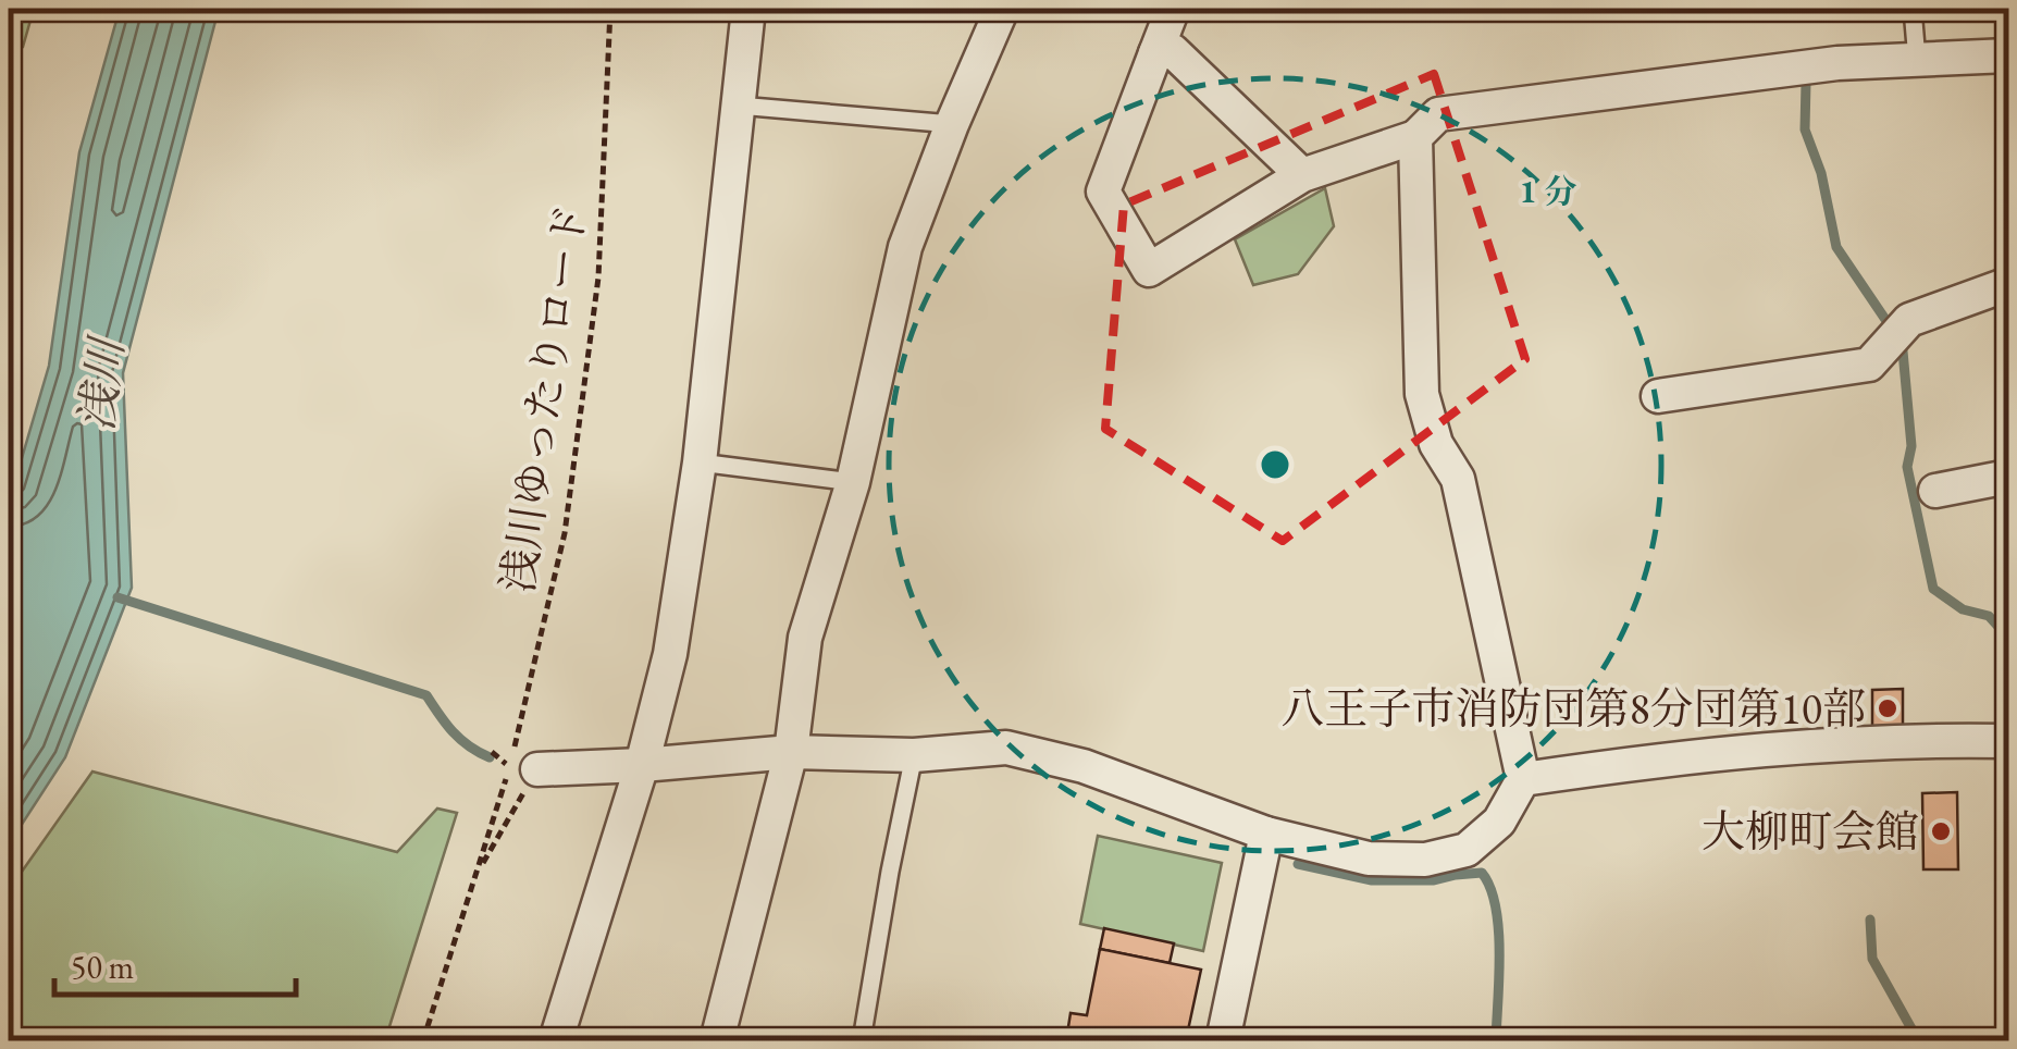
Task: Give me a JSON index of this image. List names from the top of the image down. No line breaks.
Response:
{"streets":{"path":["浅川ゆったりロード"]},"water":["浅川"],"places":["八王子市消防団第8分団第10部","大柳町会館"],"scale_bar":"50 m","rings":["1 分"]}
